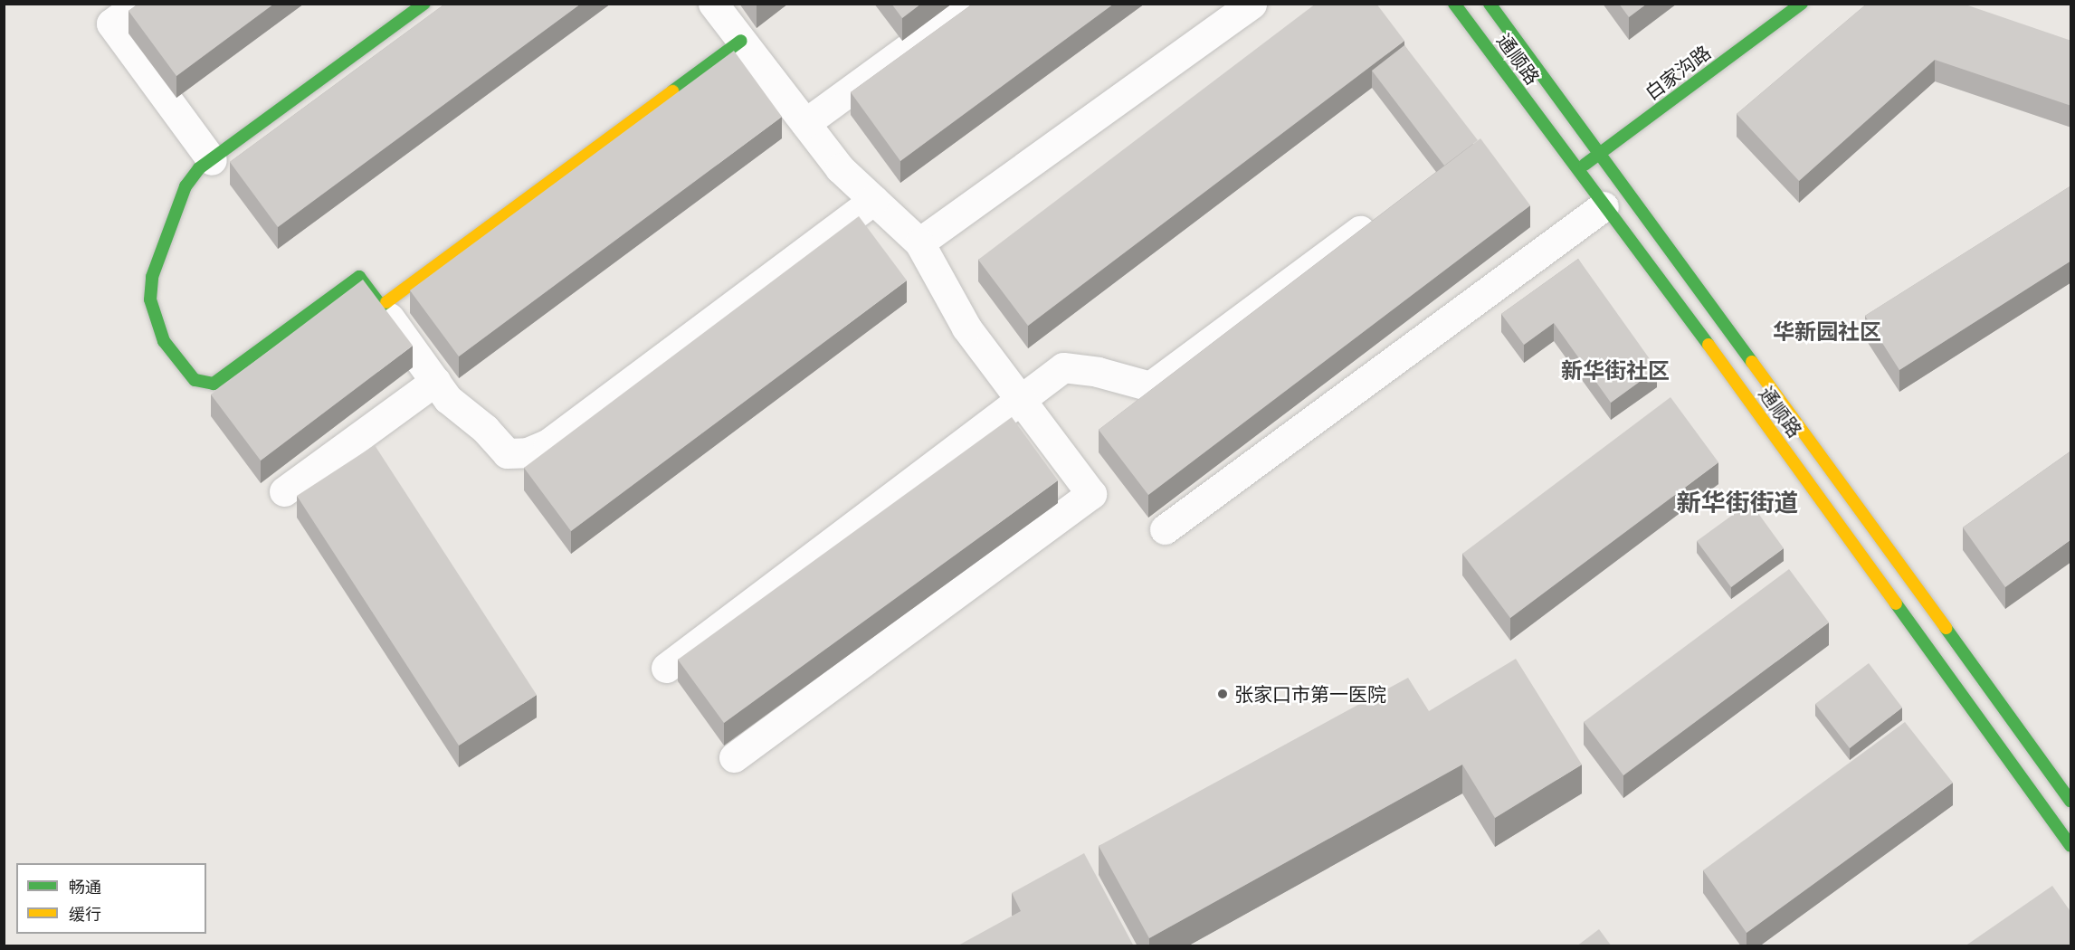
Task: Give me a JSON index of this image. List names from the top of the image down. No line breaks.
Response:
{"streets":{"street":["通顺路","白家沟路"]},"crossings":[["通顺路","白家沟路"]],"districts":["华新园社区","新华街社区","新华街街道"],"places":["张家口市第一医院"],"legend":["畅通","缓行"]}
